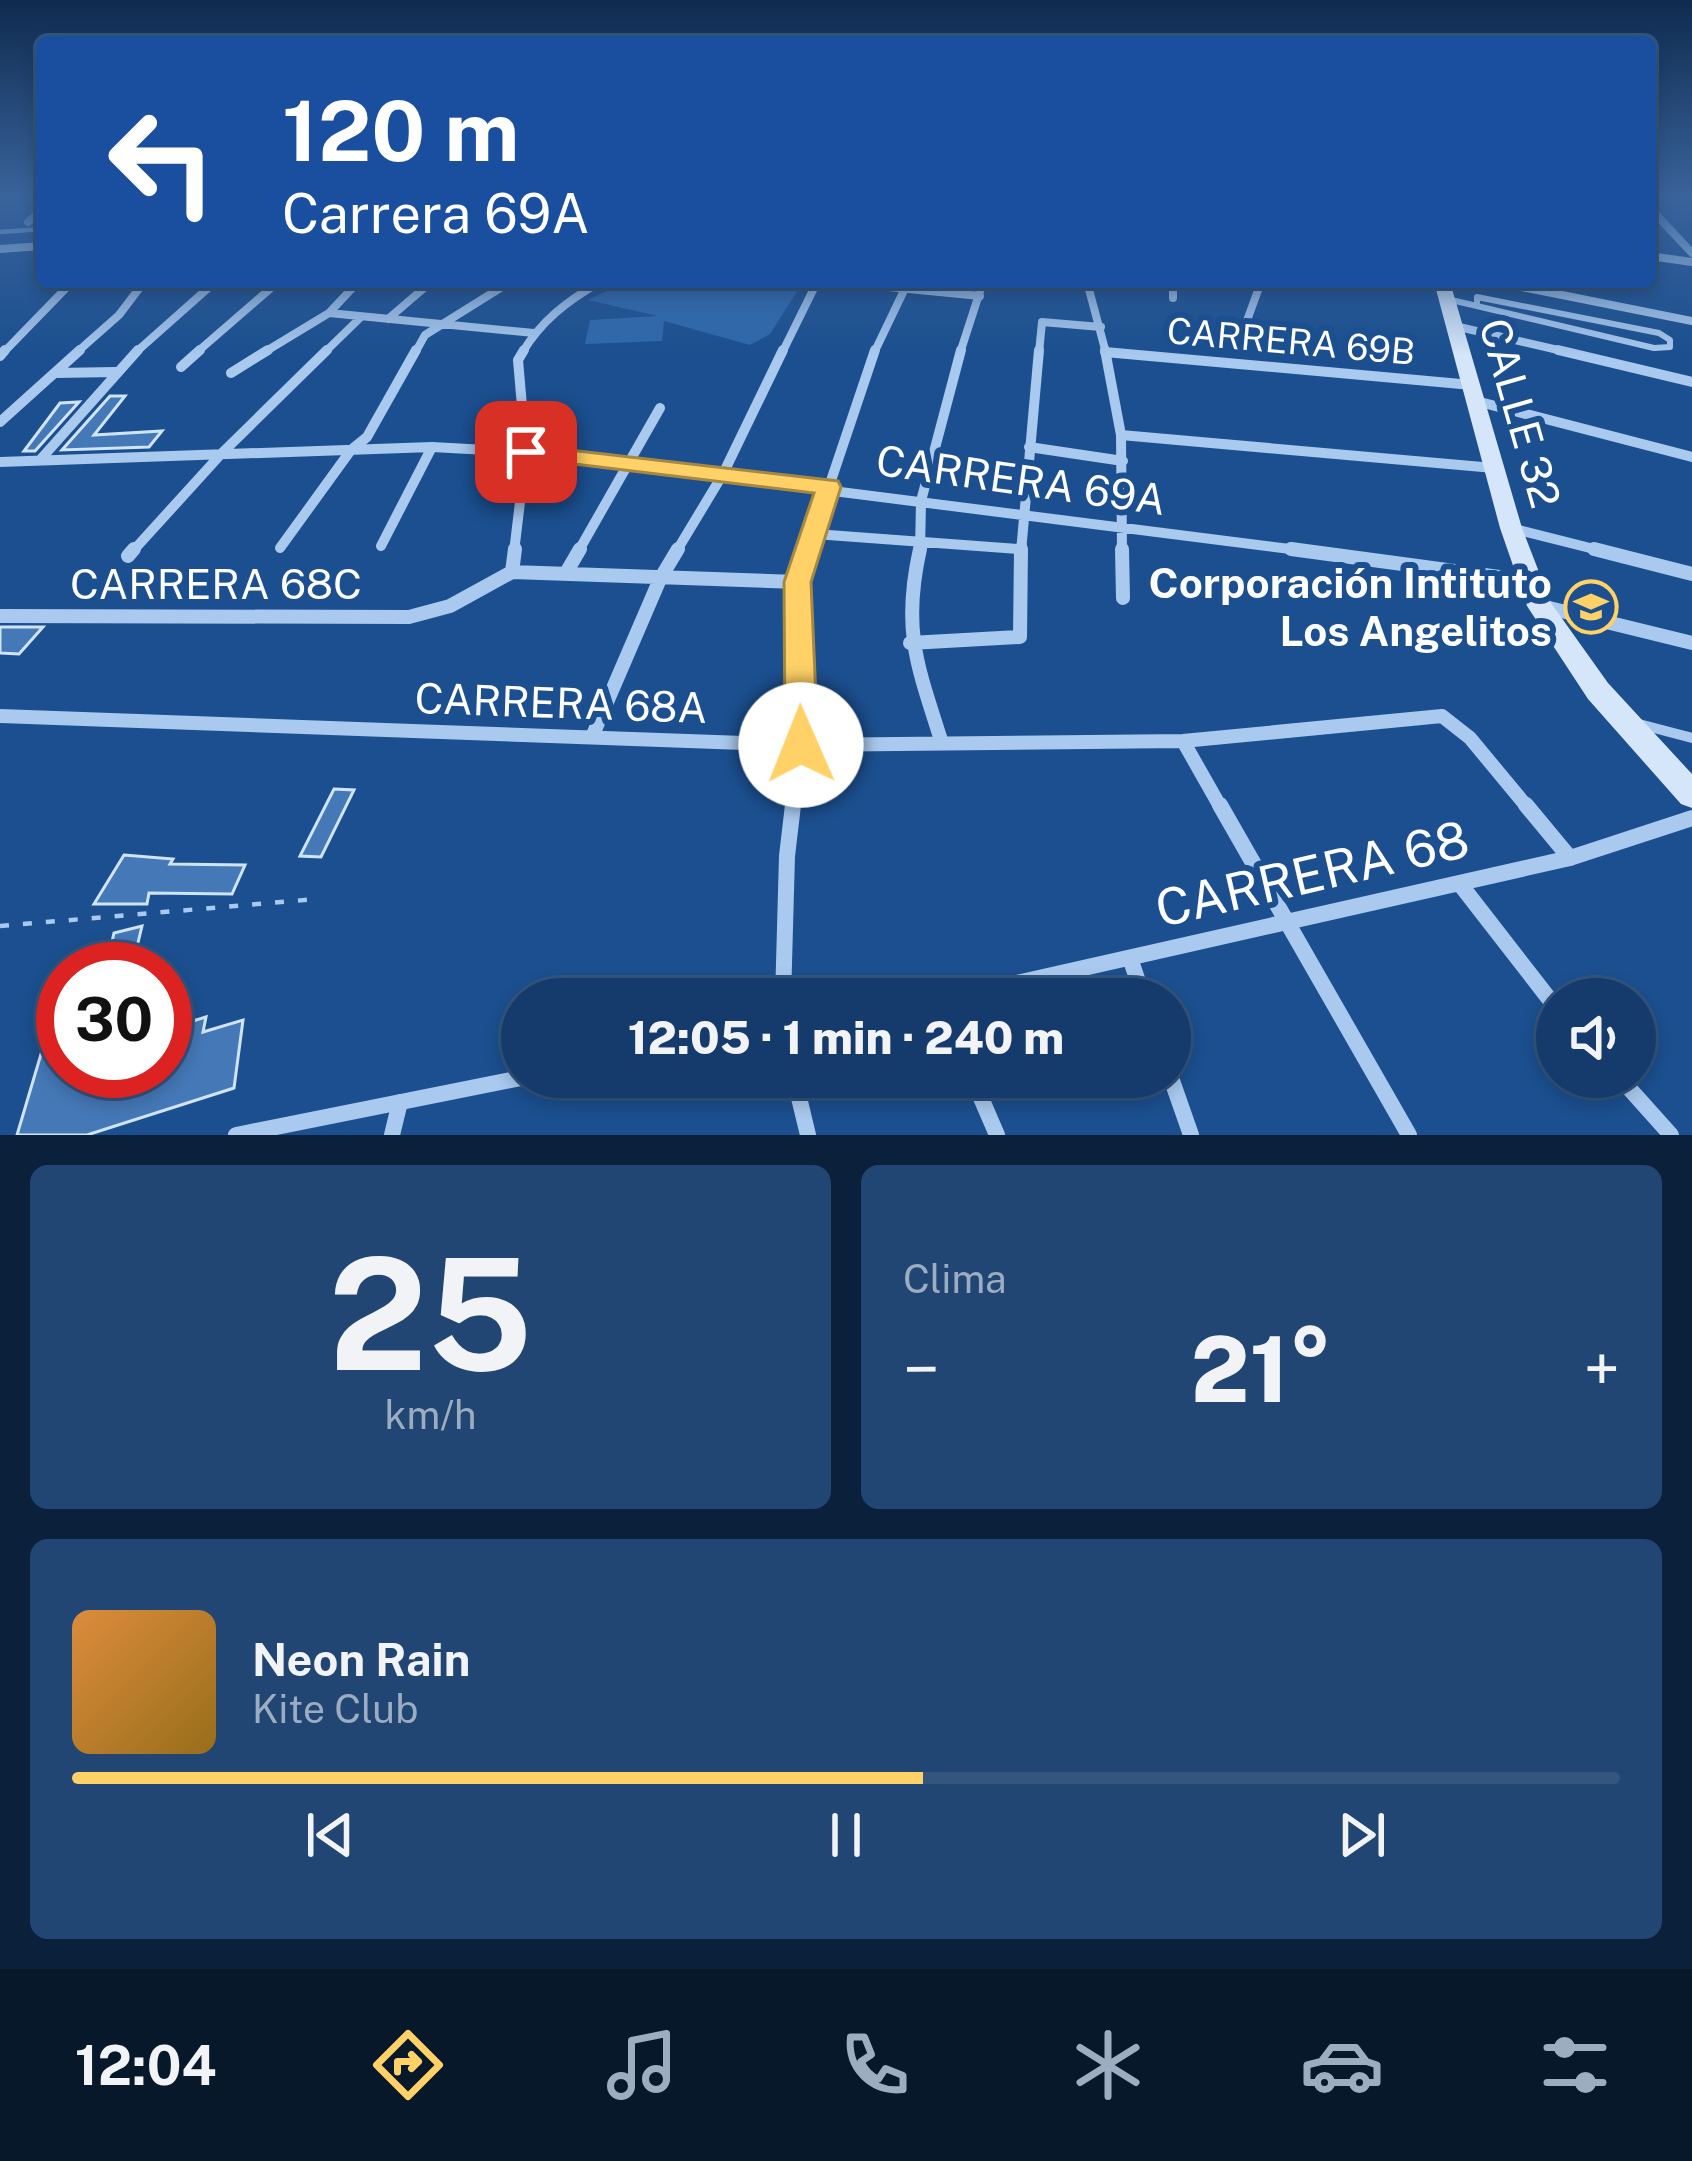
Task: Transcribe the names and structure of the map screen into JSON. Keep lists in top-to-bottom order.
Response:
{
  "streets": {
    "street": [
      "CARRERA 69B",
      "CALLE 32",
      "CARRERA 69A",
      "CARRERA 68C",
      "CARRERA 68A",
      "CARRERA 68"
    ]
  },
  "crossings": [
    ["CARRERA 69B", "CALLE 32"],
    ["CALLE 32", "CARRERA 69A"],
    ["CARRERA 68A", "CARRERA 68"]
  ],
  "places": {
    "school or university": ["Corporación Intituto Los Angelitos"]
  },
  "page": {
    "turn": ["120 m", "Carrera 69A"],
    "limit": "30",
    "trip": "12:05 · 1 min · 240 m",
    "tile": [
      ["25", "km/h"],
      "Clima"
    ],
    "heat": ["−", "21°", "+"],
    "song": ["Neon Rain", "Kite Club"],
    "tabs": "12:04"
  }
}
